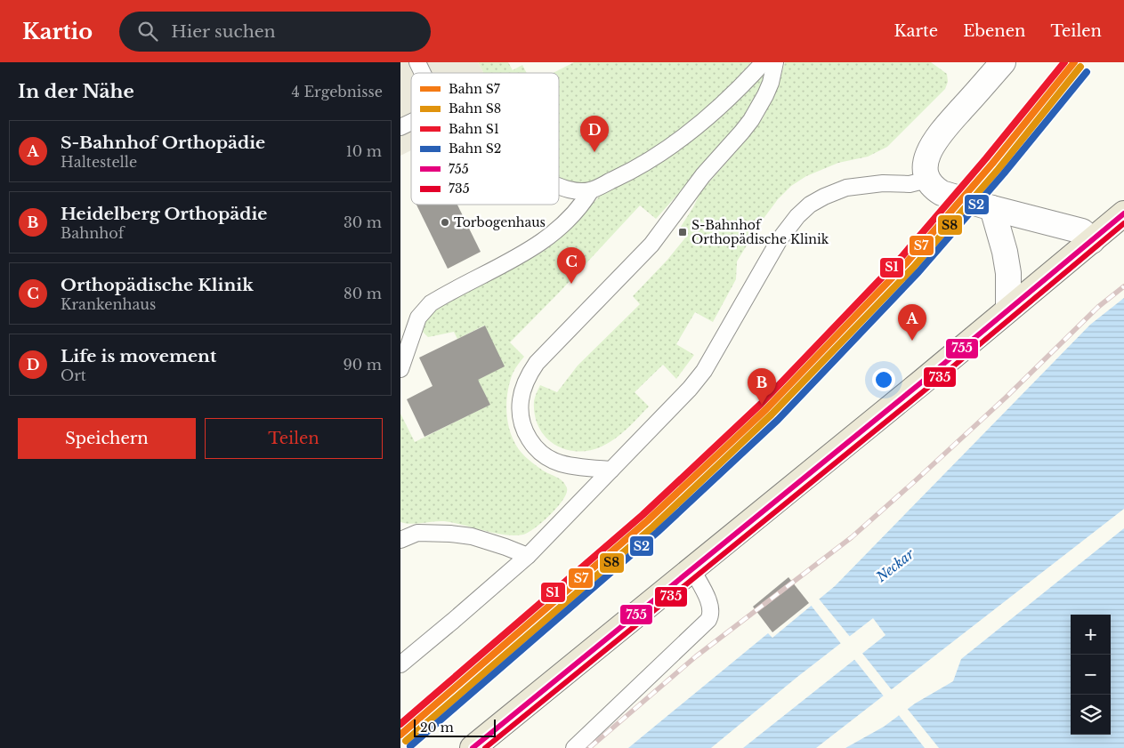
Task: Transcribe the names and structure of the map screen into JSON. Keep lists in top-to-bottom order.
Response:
{
  "water": ["Neckar"],
  "places": {
    "other": ["Torbogenhaus"],
    "transit": ["S-Bahnhof Orthopädische Klinik"]
  },
  "lines": [
    "rail line S7",
    "rail line S1",
    "rail line S8",
    "rail line S2",
    "transit line 755",
    "transit line 735"
  ],
  "legend": [
    "Bahn S7",
    "Bahn S8",
    "Bahn S1",
    "Bahn S2",
    "755",
    "735"
  ],
  "scale_bar": "20 m",
  "page": {
    "header": "Kartio",
    "search": "Hier suchen",
    "nav": ["Karte", "Ebenen", "Teilen"],
    "heading": ["In der Nähe", "4 Ergebnisse"],
    "pins": [
      "D",
      "C",
      "A",
      "B"
    ],
    "list": [
      {
        "mark": "A",
        "name": "S-Bahnhof Orthopädie",
        "note": "Haltestelle",
        "value": "10 m"
      },
      {
        "mark": "B",
        "name": "Heidelberg Orthopädie",
        "note": "Bahnhof",
        "value": "30 m"
      },
      {
        "mark": "C",
        "name": "Orthopädische Klinik",
        "note": "Krankenhaus",
        "value": "80 m"
      },
      {
        "mark": "D",
        "name": "Life is movement",
        "note": "Ort",
        "value": "90 m"
      }
    ],
    "buttons": ["Speichern", "Teilen"],
    "map_buttons": ["+", "−"],
    "scale": "20 m"
  }
}
